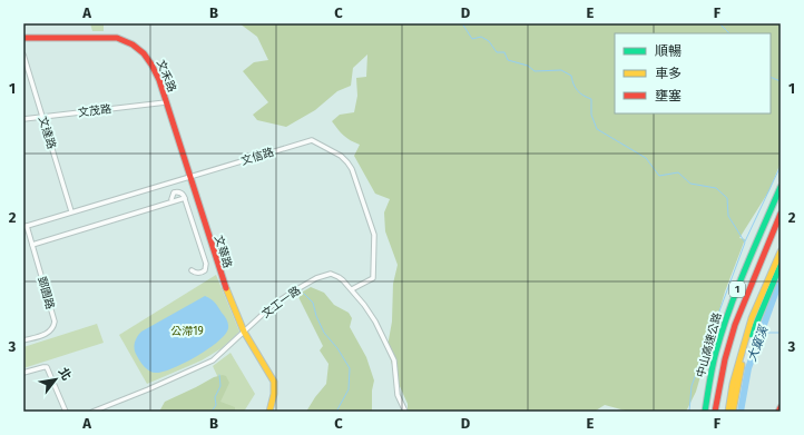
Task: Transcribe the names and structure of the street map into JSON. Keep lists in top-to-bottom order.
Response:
{
  "streets": {
    "main road": [
      "文禾路",
      "文華路",
      "1",
      "中山高速公路"
    ],
    "street": [
      "文茂路",
      "文達路",
      "文信路",
      "郵園路",
      "文工一路"
    ]
  },
  "crossings": [
    ["文禾路", "文茂路"],
    ["文禾路", "文信路"],
    ["文禾路", "文華路"],
    ["文茂路", "文達路"],
    ["文達路", "文信路"],
    ["文信路", "文華路"],
    ["文信路", "郵園路"],
    ["文信路", "文工一路"],
    ["文華路", "文工一路"]
  ],
  "water": ["大窠溪"],
  "parks": ["公滯19"],
  "legend": ["順暢", "車多", "壅塞"],
  "north": "top right",
  "grid": {
    "columns": [
      "A",
      "B",
      "C",
      "D",
      "E",
      "F"
    ],
    "rows": ["1", "2", "3"]
  }
}
